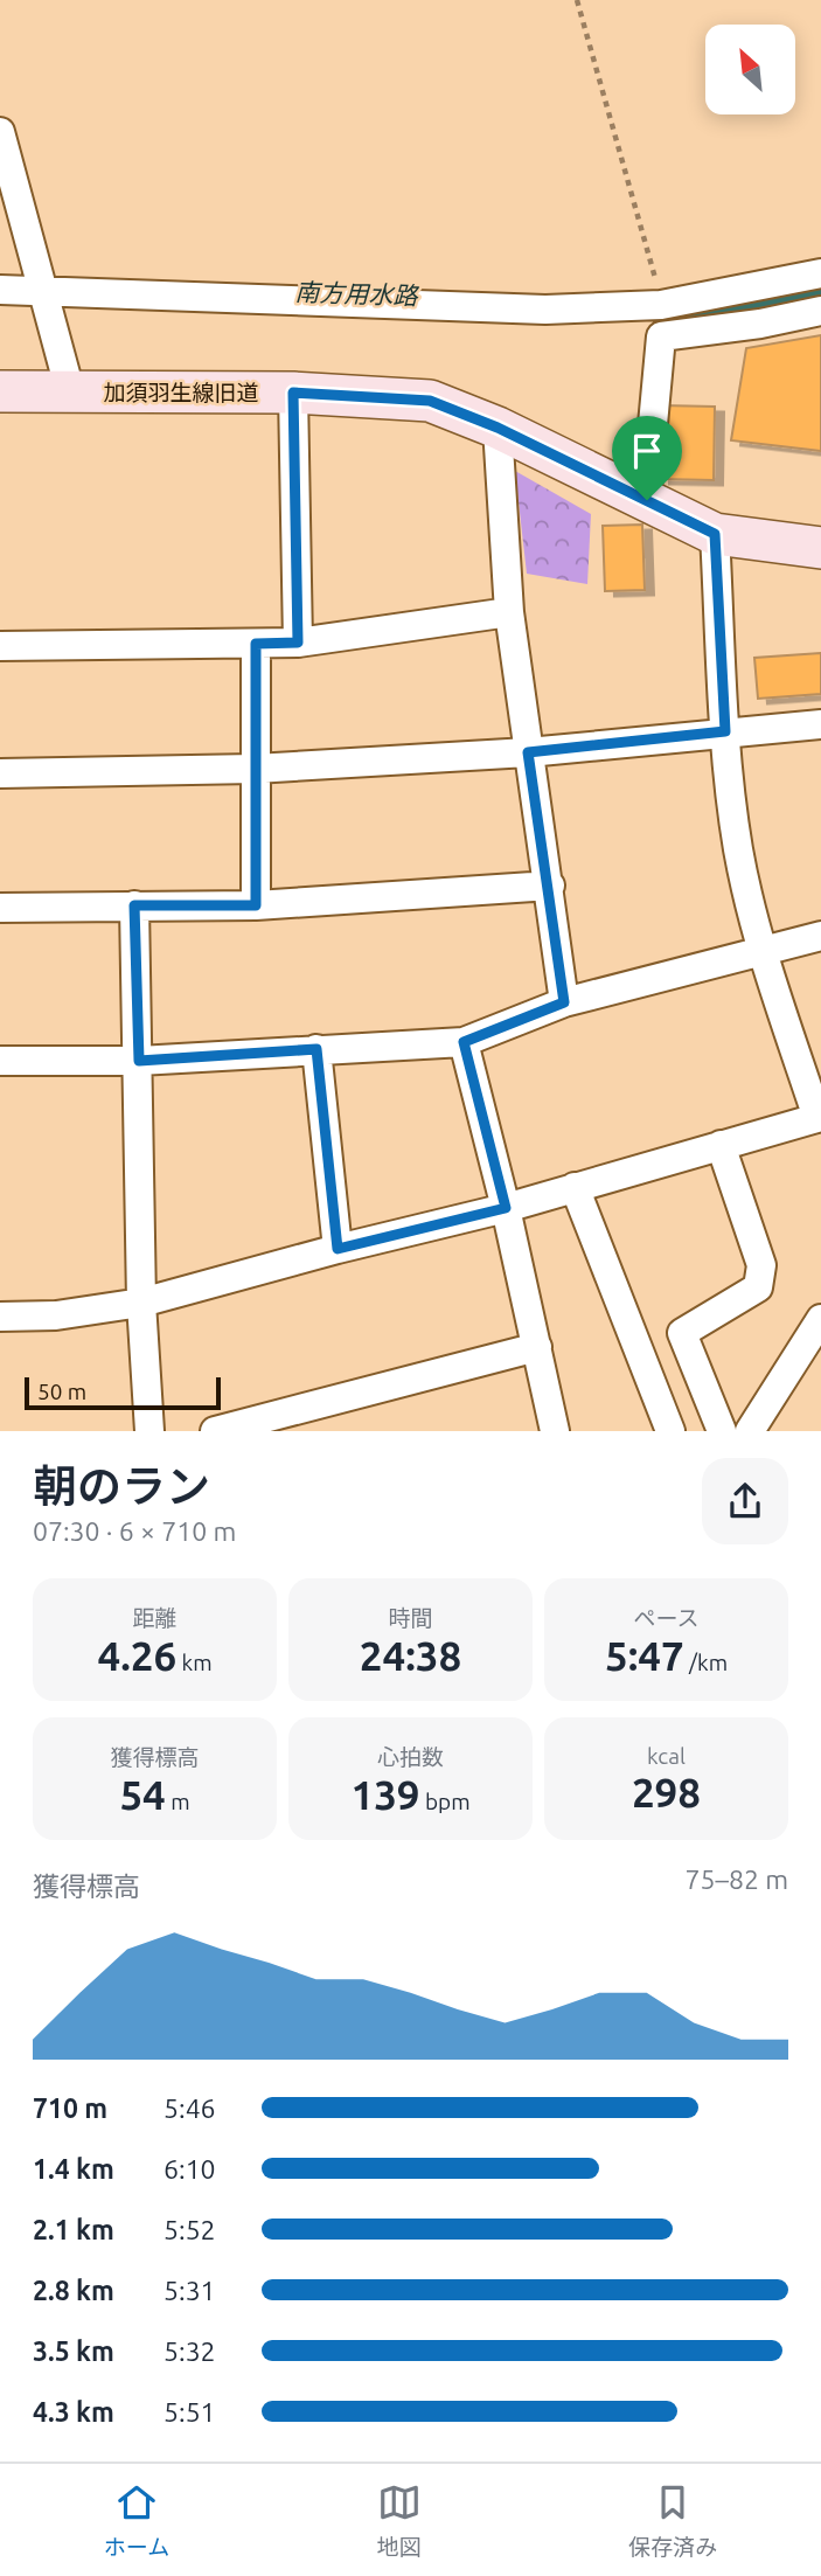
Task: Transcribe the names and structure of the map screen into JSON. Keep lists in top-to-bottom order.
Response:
{
  "streets": {
    "street": ["加須羽生線旧道"]
  },
  "water": ["南方用水路"],
  "scale_bar": "50 m",
  "north": "top left",
  "page": {
    "scale": "50 m",
    "heading": ["朝のラン", "07:30 · 6 × 710 m"],
    "stats": [
      ["距離", "4.26 km"],
      ["時間", "24:38"],
      ["ペース", "5:47 /km"],
      ["獲得標高", "54 m"],
      ["心拍数", "139 bpm"],
      ["kcal", "298"]
    ],
    "chart": ["獲得標高", "75–82 m"],
    "list": [
      {
        "name": "710 m",
        "note": "5:46"
      },
      {
        "name": "1.4 km",
        "note": "6:10"
      },
      {
        "name": "2.1 km",
        "note": "5:52"
      },
      {
        "name": "2.8 km",
        "note": "5:31"
      },
      {
        "name": "3.5 km",
        "note": "5:32"
      },
      {
        "name": "4.3 km",
        "note": "5:51"
      }
    ],
    "tabs": ["ホーム", "地図", "保存済み"]
  }
}
